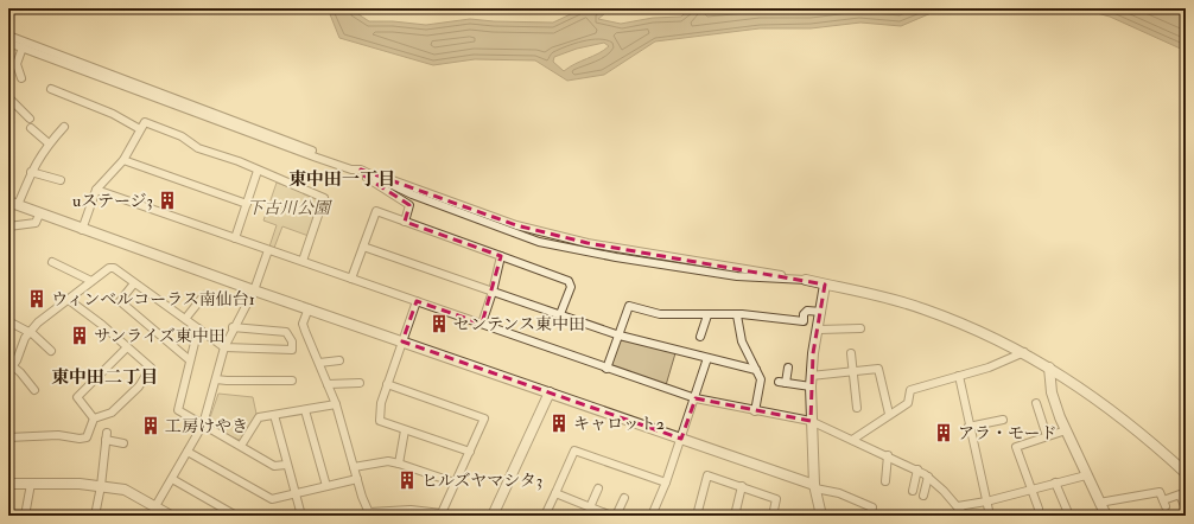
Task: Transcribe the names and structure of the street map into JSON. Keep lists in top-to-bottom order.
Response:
{
  "districts": ["東中田一丁目", "東中田二丁目"],
  "parks": ["下古川公園"],
  "places": {
    "building": [
      "uステージ3",
      "ウィンベルコーラス南仙台1",
      "センテンス東中田",
      "サンライズ東中田",
      "キャロット2",
      "工房けやき",
      "アラ・モード",
      "ヒルズヤマシタ3"
    ]
  }
}
